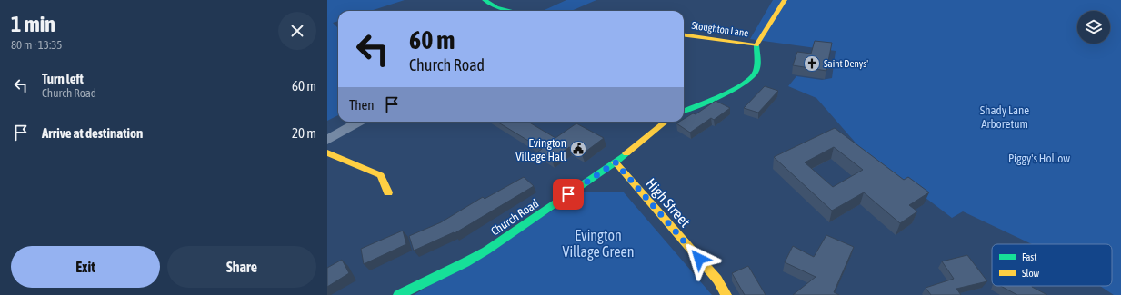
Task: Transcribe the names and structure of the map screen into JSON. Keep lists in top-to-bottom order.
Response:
{
  "streets": {
    "street": ["Stoughton Lane", "High Street", "Church Road"]
  },
  "crossings": [
    ["High Street", "Church Road"]
  ],
  "parks": ["Shady Lane Arboretum", "Piggy's Hollow", "Evington Village Green"],
  "places": {
    "church": ["Saint Denys'"],
    "public building": ["Evington Village Hall"]
  },
  "legend": ["Fast", "Slow"],
  "page": {
    "heading": ["1 min", "80 m · 13:35"],
    "turn": ["60 m", "Church Road"],
    "list": [
      {
        "name": "Turn left",
        "note": "Church Road",
        "value": "60 m"
      },
      {
        "name": "Arrive at destination",
        "value": "20 m"
      }
    ],
    "then": "Then",
    "buttons": ["Exit", "Share"]
  }
}
